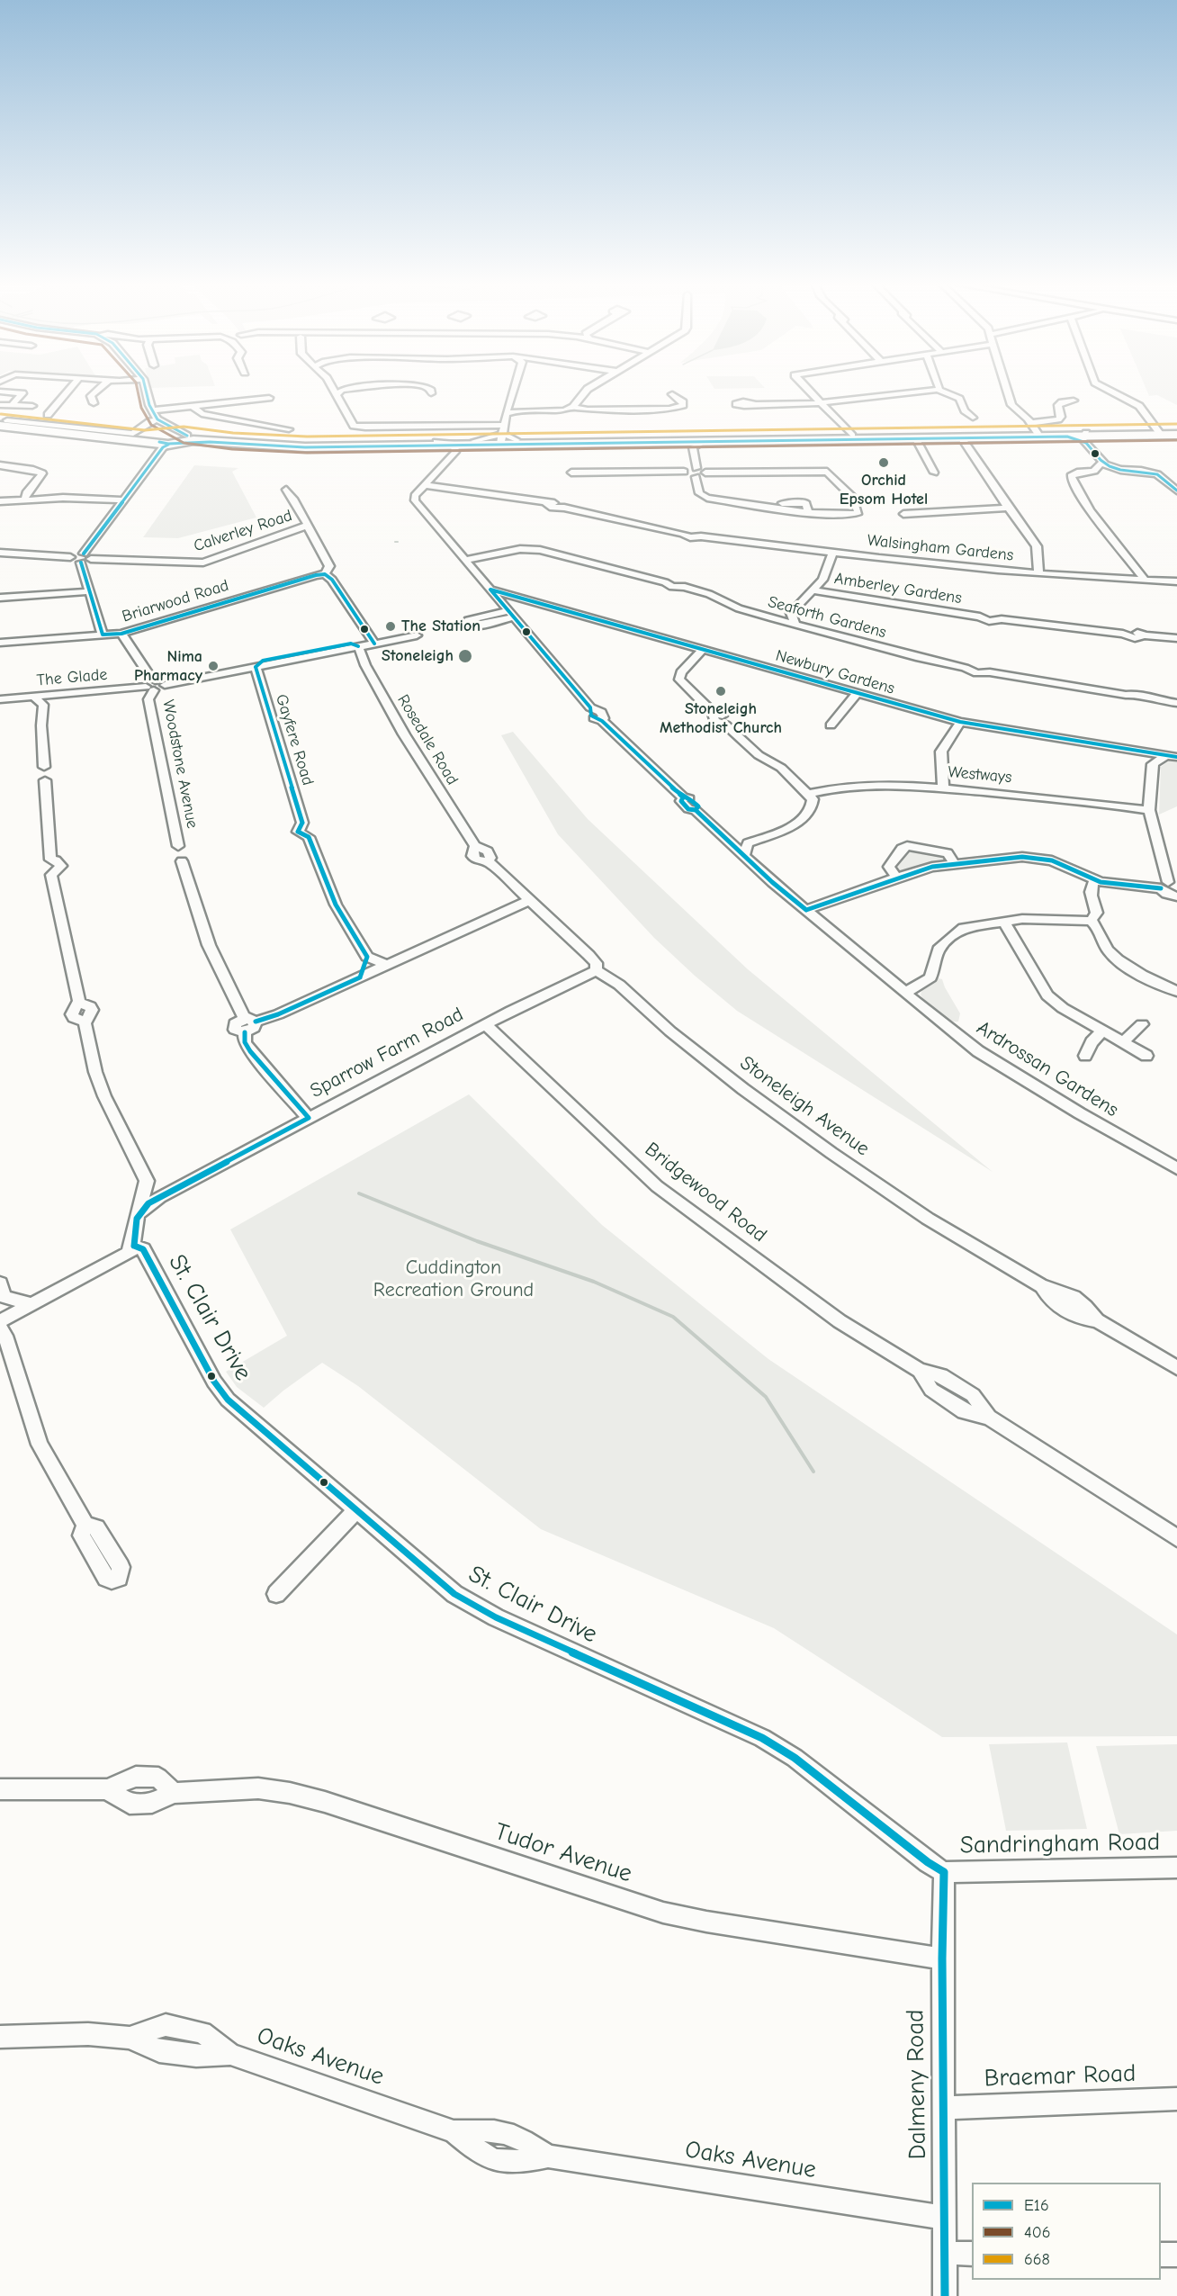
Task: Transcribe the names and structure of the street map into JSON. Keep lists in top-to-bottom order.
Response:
{
  "streets": {
    "street": [
      "Calverley Road",
      "Walsingham Gardens",
      "Amberley Gardens",
      "Briarwood Road",
      "Seaforth Gardens",
      "Newbury Gardens",
      "The Glade",
      "Gayfere Road",
      "Rosedale Road",
      "Woodstone Avenue",
      "Westways",
      "Sparrow Farm Road",
      "Ardrossan Gardens",
      "Stoneleigh Avenue",
      "Bridgewood Road",
      "St. Clair Drive",
      "Sandringham Road",
      "Tudor Avenue",
      "Oaks Avenue",
      "Braemar Road",
      "Dalmeny Road"
    ]
  },
  "crossings": [
    ["Newbury Gardens", "Ardrossan Gardens"],
    ["The Glade", "Gayfere Road"],
    ["The Glade", "Rosedale Road"],
    ["The Glade", "Woodstone Avenue"],
    ["Rosedale Road", "Stoneleigh Avenue"],
    ["Sparrow Farm Road", "Stoneleigh Avenue"],
    ["Sparrow Farm Road", "Bridgewood Road"],
    ["St. Clair Drive", "Sandringham Road"],
    ["St. Clair Drive", "Dalmeny Road"],
    ["Sandringham Road", "Dalmeny Road"],
    ["Tudor Avenue", "Dalmeny Road"],
    ["Oaks Avenue", "Dalmeny Road"],
    ["Braemar Road", "Dalmeny Road"]
  ],
  "parks": ["Cuddington Recreation Ground"],
  "places": [
    "Orchid Epsom Hotel",
    "The Station",
    "Stoneleigh",
    "Nima Pharmacy",
    "Stoneleigh Methodist Church"
  ],
  "lines": ["transit line E16", "transit line 406", "transit line 668"],
  "legend": ["E16", "406", "668"]
}
